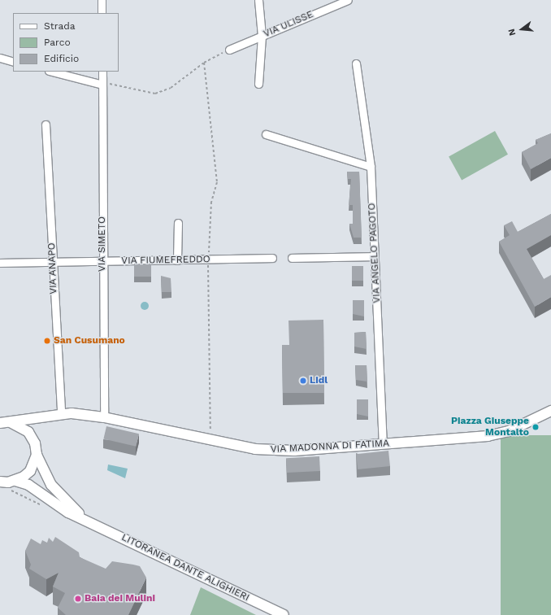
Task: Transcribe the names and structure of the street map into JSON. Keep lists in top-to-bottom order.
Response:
{
  "streets": {
    "street": [
      "VIA ULISSE",
      "VIA SIMETO",
      "VIA ANGELO PAGOTO",
      "VIA FIUMEFREDDO",
      "VIA ANAPO",
      "VIA MADONNA DI FATIMA",
      "LITORANEA DANTE ALIGHIERI"
    ]
  },
  "crossings": [
    ["VIA SIMETO", "VIA FIUMEFREDDO"],
    ["VIA SIMETO", "VIA MADONNA DI FATIMA"],
    ["VIA ANGELO PAGOTO", "VIA MADONNA DI FATIMA"],
    ["VIA FIUMEFREDDO", "VIA ANAPO"],
    ["VIA ANAPO", "VIA MADONNA DI FATIMA"]
  ],
  "places": [
    "San Cusumano",
    "Lidl",
    "Piazza Giuseppe Montalto",
    "Baia dei Mulini"
  ],
  "legend": ["Strada", "Parco", "Edificio"],
  "north": "left"
}
